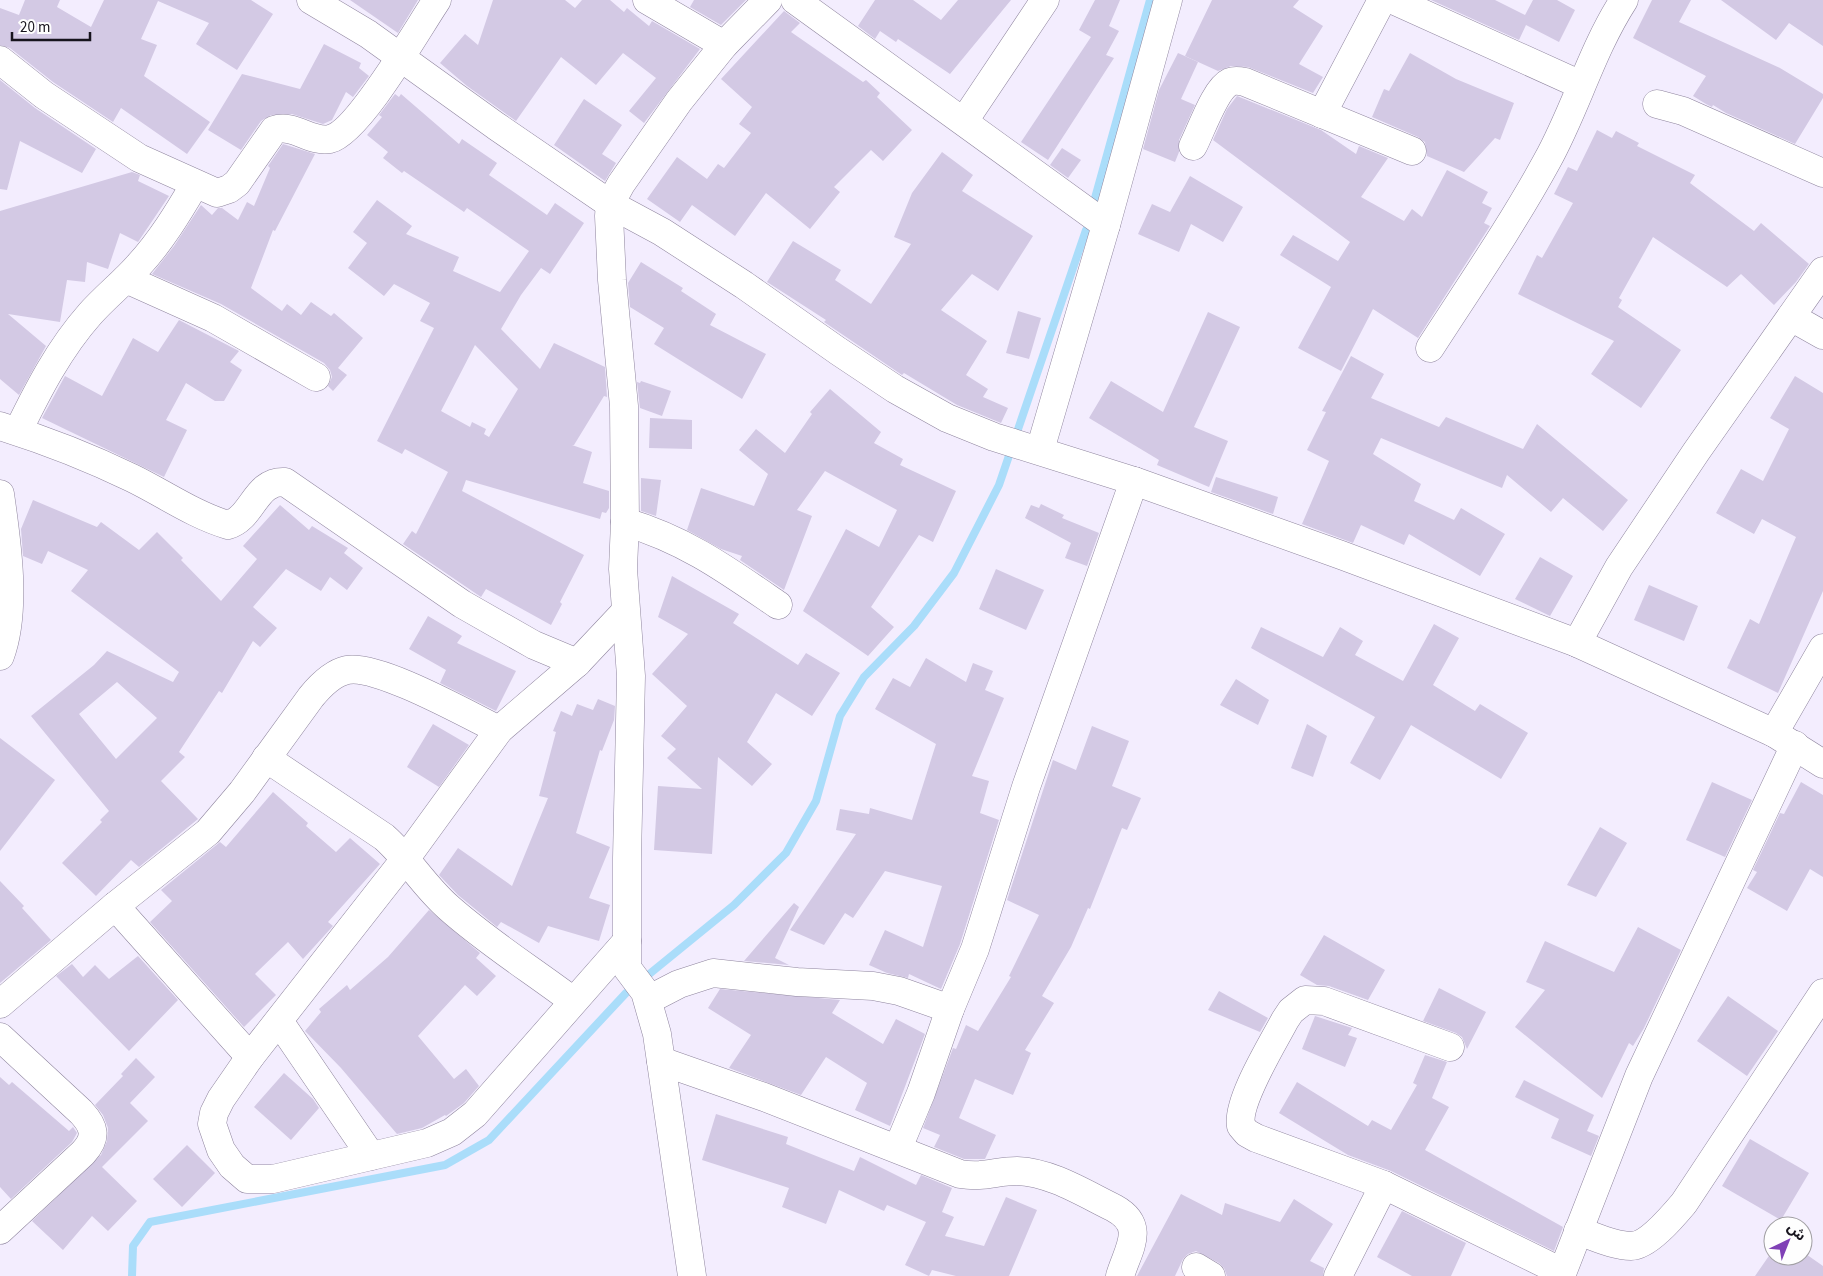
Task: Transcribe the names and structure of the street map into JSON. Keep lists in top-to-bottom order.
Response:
{
  "scale_bar": "20 m",
  "north": "top right"
}
